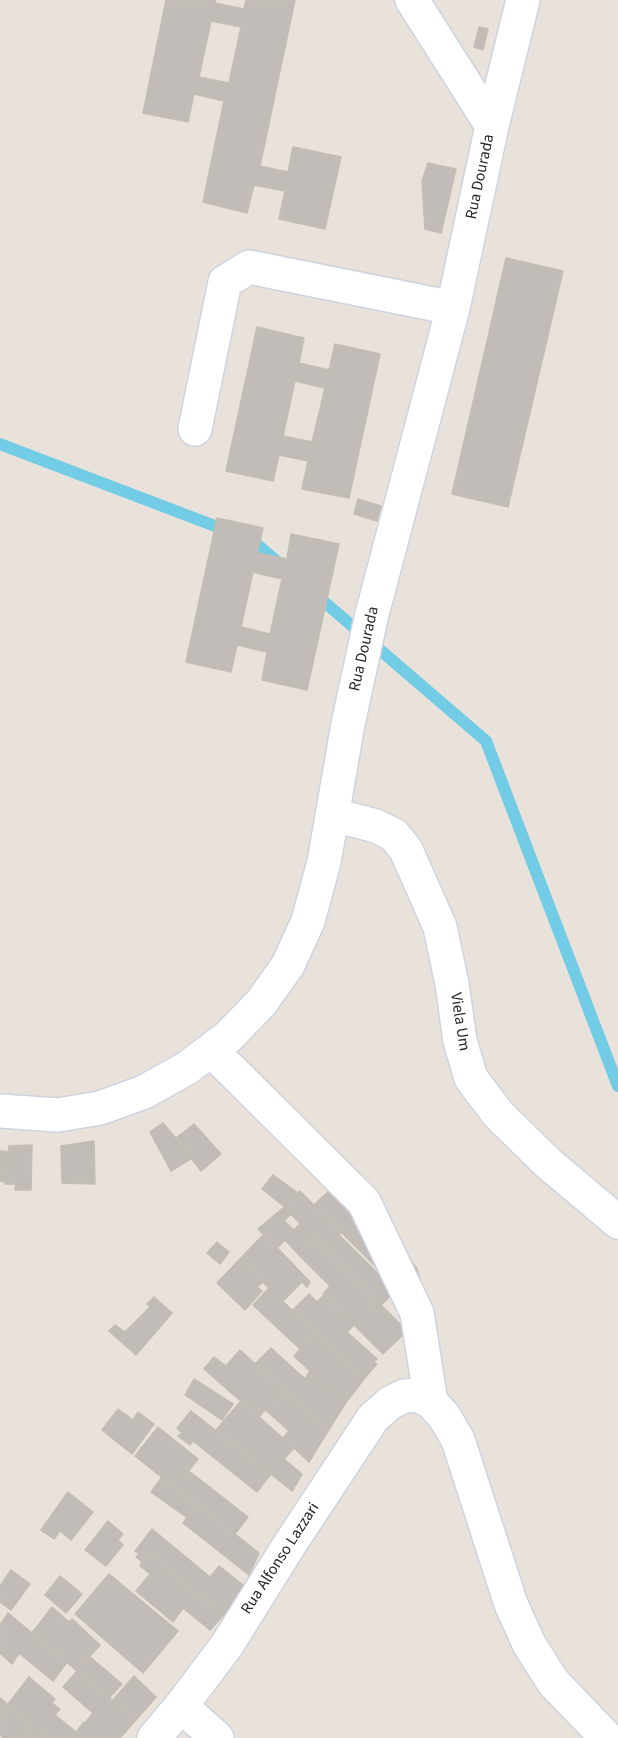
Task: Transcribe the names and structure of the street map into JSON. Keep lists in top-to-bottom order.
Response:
{
  "streets": {
    "street": ["Rua Dourada", "Viela Um", "Rua Alfonso Lazzari"]
  },
  "crossings": [
    ["Rua Dourada", "Viela Um"]
  ]
}
